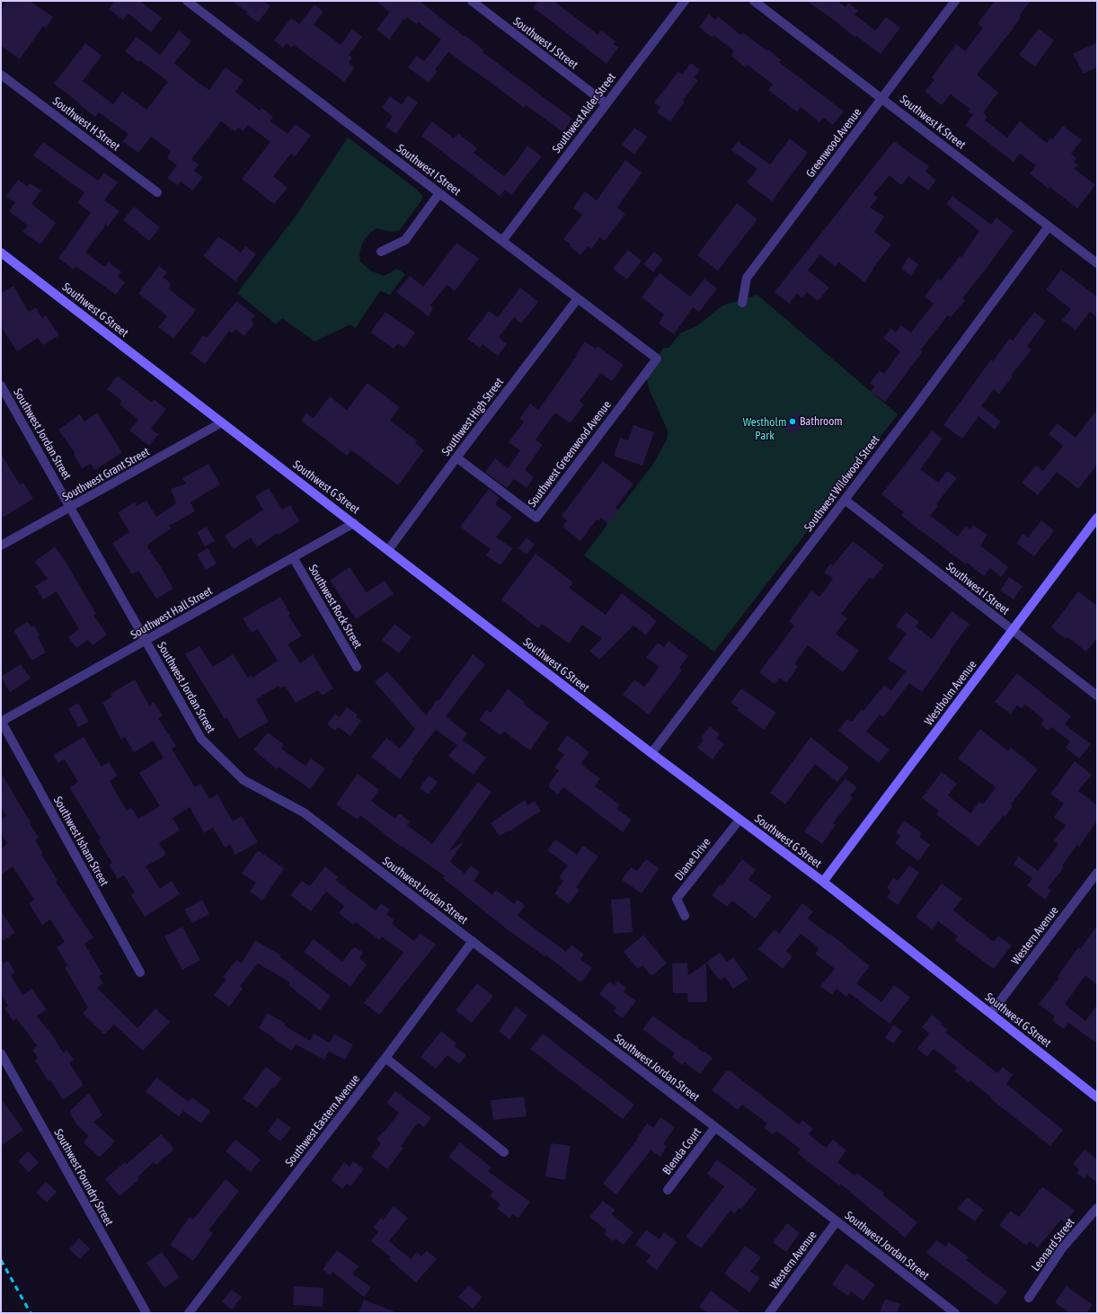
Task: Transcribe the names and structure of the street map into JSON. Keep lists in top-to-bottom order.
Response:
{
  "streets": {
    "main road": ["Southwest G Street", "Westholm Avenue"],
    "street": [
      "Southwest J Street",
      "Southwest Alder Street",
      "Southwest K Street",
      "Southwest H Street",
      "Greenwood Avenue",
      "Southwest I Street",
      "Southwest High Street",
      "Southwest Jordan Street",
      "Southwest Greenwood Avenue",
      "Southwest Grant Street",
      "Southwest Wildwood Street",
      "Southwest Rock Street",
      "Southwest Hall Street",
      "Southwest Isham Street",
      "Diane Drive",
      "Western Avenue",
      "Southwest Eastern Avenue",
      "Blenda Court",
      "Southwest Foundry Street",
      "Leonard Street"
    ]
  },
  "crossings": [
    ["Southwest J Street", "Southwest Alder Street"],
    ["Southwest Alder Street", "Southwest I Street"],
    ["Southwest K Street", "Greenwood Avenue"],
    ["Southwest K Street", "Southwest Wildwood Street"],
    ["Southwest I Street", "Southwest High Street"],
    ["Southwest I Street", "Southwest Greenwood Avenue"],
    ["Southwest I Street", "Southwest Wildwood Street"],
    ["Southwest I Street", "Westholm Avenue"],
    ["Southwest G Street", "Southwest High Street"],
    ["Southwest G Street", "Southwest Grant Street"],
    ["Southwest G Street", "Southwest Wildwood Street"],
    ["Southwest G Street", "Southwest Hall Street"],
    ["Southwest G Street", "Westholm Avenue"],
    ["Southwest G Street", "Diane Drive"],
    ["Southwest G Street", "Western Avenue"],
    ["Southwest High Street", "Southwest Greenwood Avenue"],
    ["Southwest Jordan Street", "Southwest Grant Street"],
    ["Southwest Jordan Street", "Southwest Hall Street"],
    ["Southwest Jordan Street", "Western Avenue"],
    ["Southwest Jordan Street", "Southwest Eastern Avenue"],
    ["Southwest Jordan Street", "Blenda Court"],
    ["Southwest Rock Street", "Southwest Hall Street"],
    ["Southwest Hall Street", "Southwest Isham Street"]
  ],
  "parks": ["Westholm Park"],
  "places": ["Bathroom"]
}
